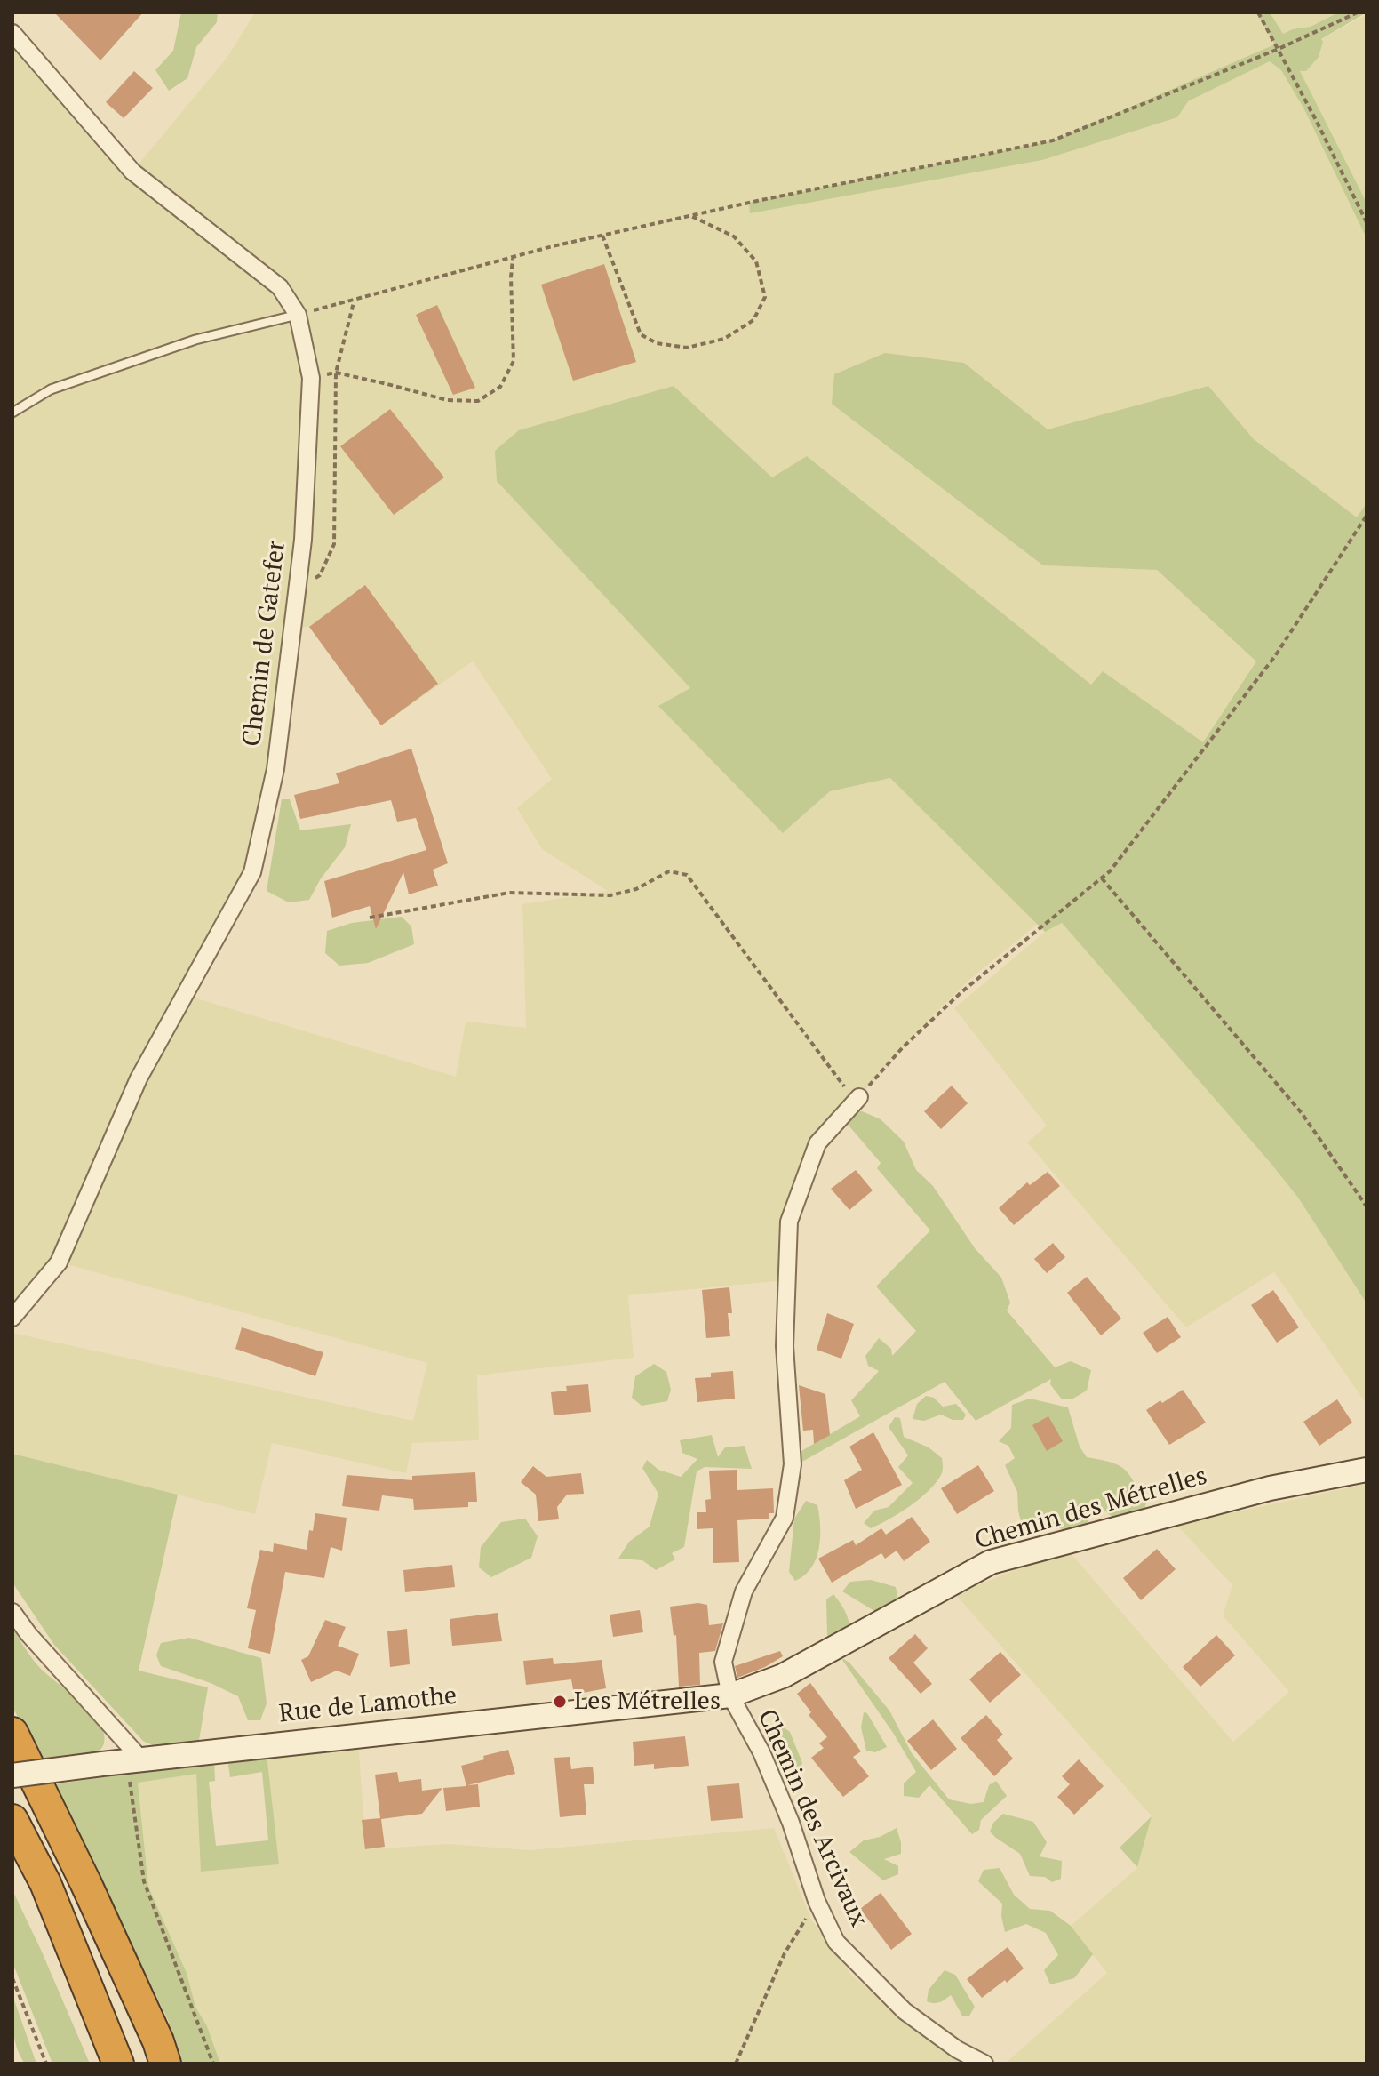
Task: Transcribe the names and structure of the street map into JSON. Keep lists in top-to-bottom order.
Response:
{
  "streets": {
    "street": [
      "Chemin de Gatefer",
      "Chemin des Métrelles",
      "Rue de Lamothe",
      "Chemin des Arcivaux"
    ]
  },
  "crossings": [
    ["Chemin des Métrelles", "Rue de Lamothe"],
    ["Chemin des Métrelles", "Chemin des Arcivaux"],
    ["Rue de Lamothe", "Chemin des Arcivaux"]
  ],
  "places": ["Les Métrelles"]
}
